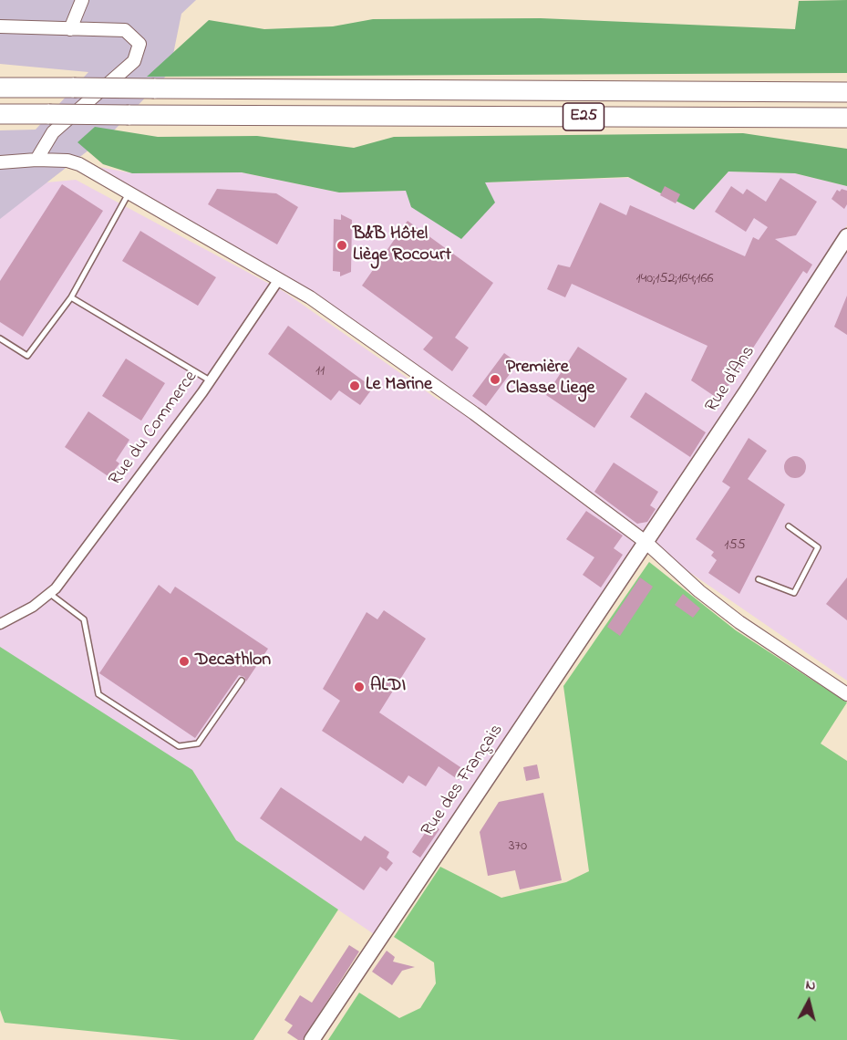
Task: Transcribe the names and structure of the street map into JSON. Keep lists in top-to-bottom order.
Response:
{
  "streets": {
    "highway": ["E25"],
    "main road": ["Rue d'Ans", "Rue des Français"],
    "street": ["Rue du Commerce"]
  },
  "crossings": [
    ["Rue d'Ans", "Rue des Français"]
  ],
  "places": [
    "B&B Hôtel Liège Rocourt",
    "Première Classe Liege",
    "Le Marine",
    "Decathlon",
    "ALDI"
  ],
  "house_numbers": [
    "140;152;164;166",
    "11",
    "155",
    "370"
  ],
  "north": "top"
}
